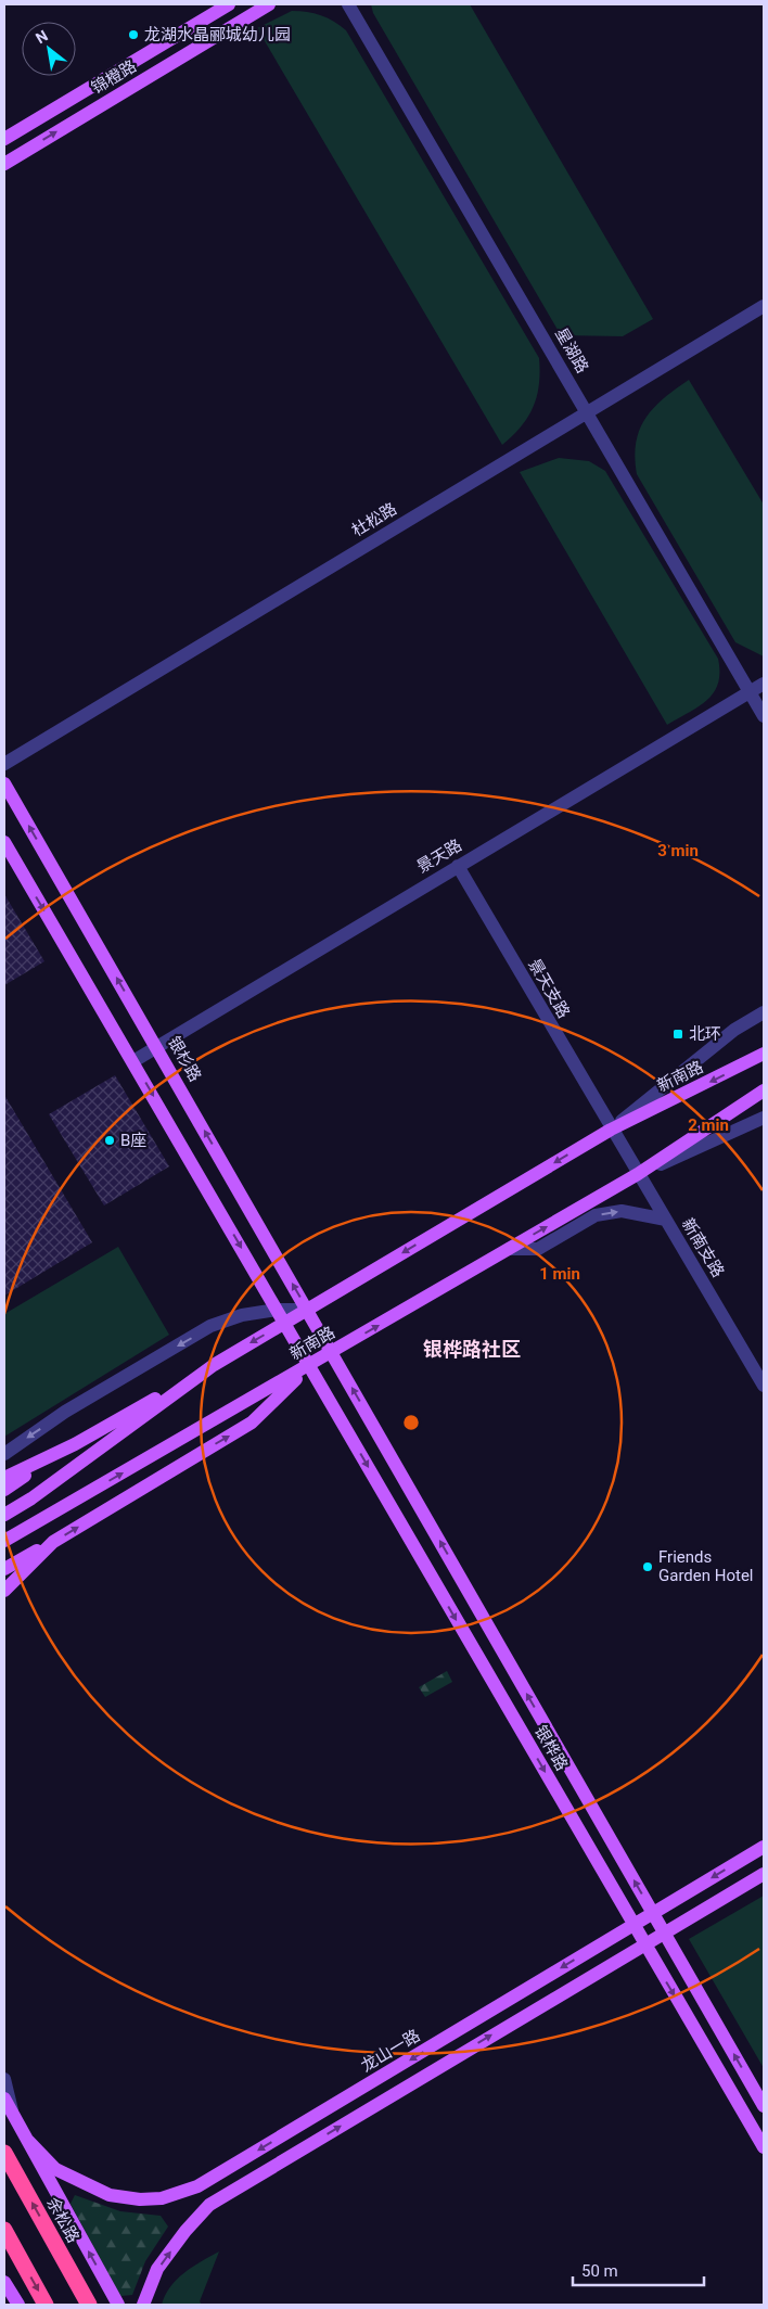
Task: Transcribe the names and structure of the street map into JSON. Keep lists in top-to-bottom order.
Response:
{
  "streets": {
    "highway": ["余松路"],
    "main road": [
      "锦橙路",
      "银杉路",
      "新南路",
      "银桦路",
      "龙山一路"
    ],
    "street": [
      "星湖路",
      "杜松路",
      "景天路",
      "景天支路",
      "新南支路"
    ]
  },
  "crossings": [
    ["星湖路", "杜松路"],
    ["星湖路", "景天路"],
    ["景天路", "景天支路"],
    ["景天路", "银杉路"],
    ["景天支路", "新南路"],
    ["景天支路", "新南支路"],
    ["银杉路", "新南路"],
    ["银杉路", "银桦路"],
    ["新南路", "新南支路"],
    ["新南路", "银桦路"],
    ["银桦路", "龙山一路"]
  ],
  "districts": ["银桦路社区"],
  "places": {
    "other": ["龙湖水晶郦城幼儿园", "B座", "Friends Garden Hotel"],
    "transit": ["北环"]
  },
  "scale_bar": "50 m",
  "north": "top left",
  "rings": ["3 min", "2 min", "1 min"]
}
